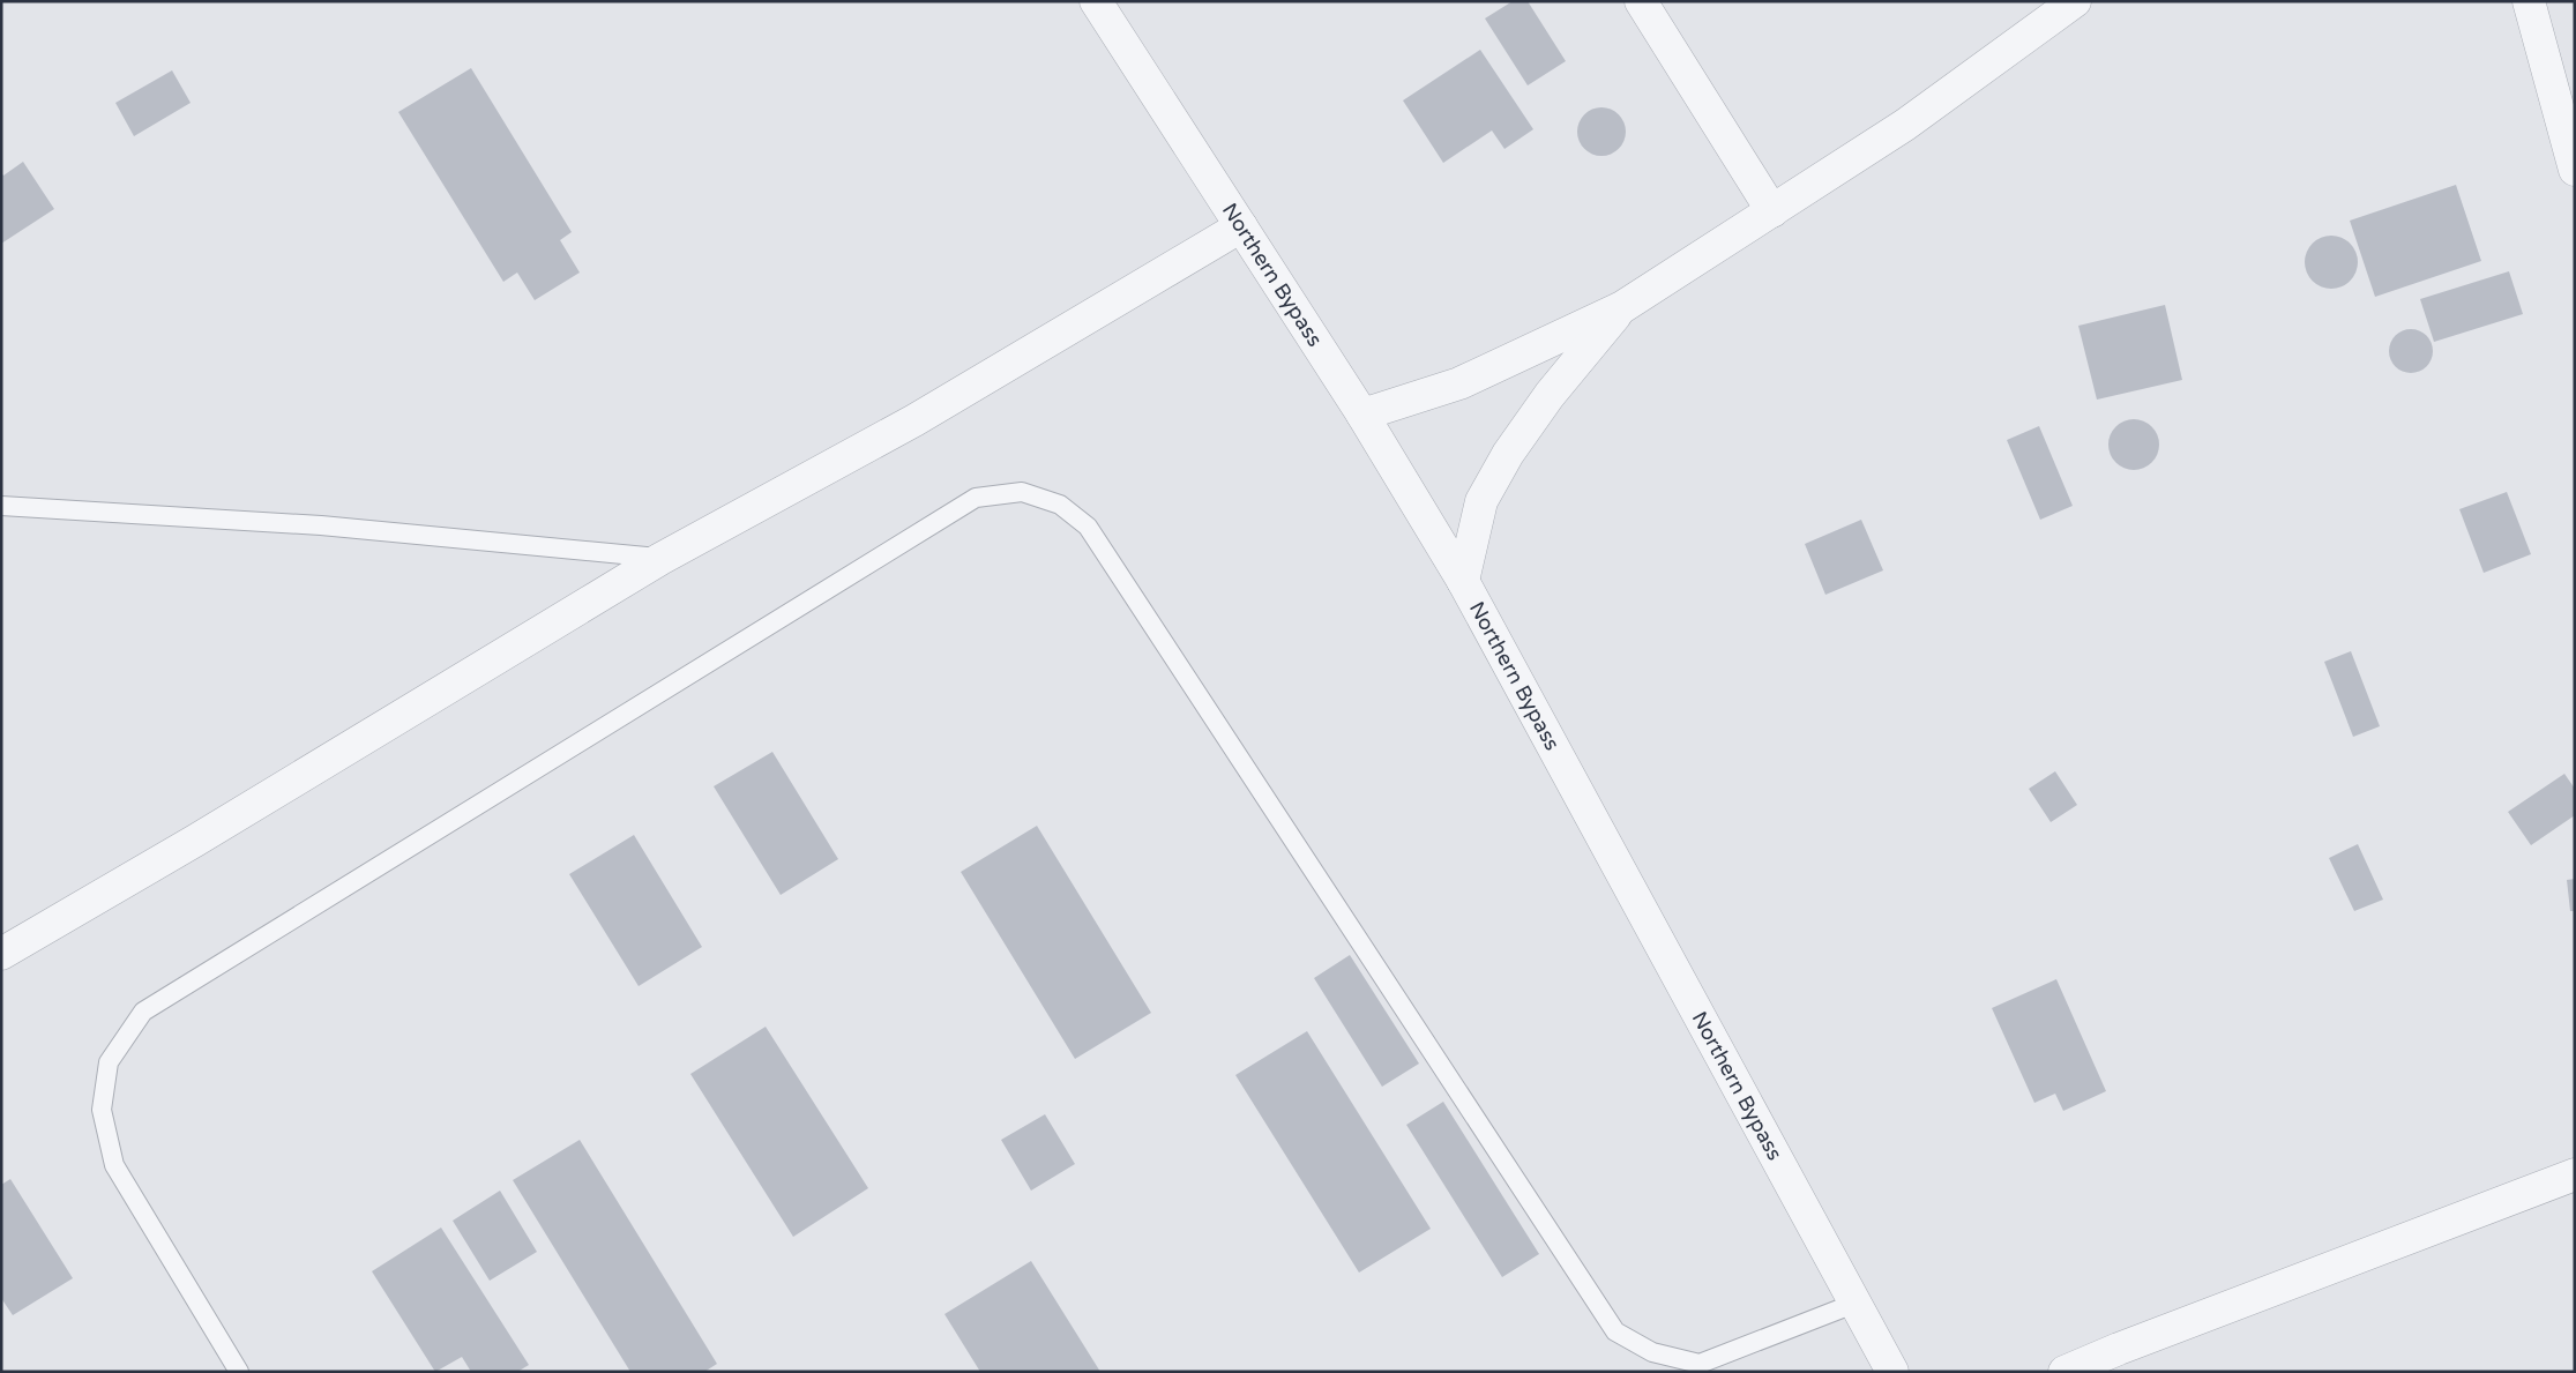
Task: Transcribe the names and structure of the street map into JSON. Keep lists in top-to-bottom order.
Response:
{
  "streets": {
    "street": ["Northern Bypass"]
  }
}
